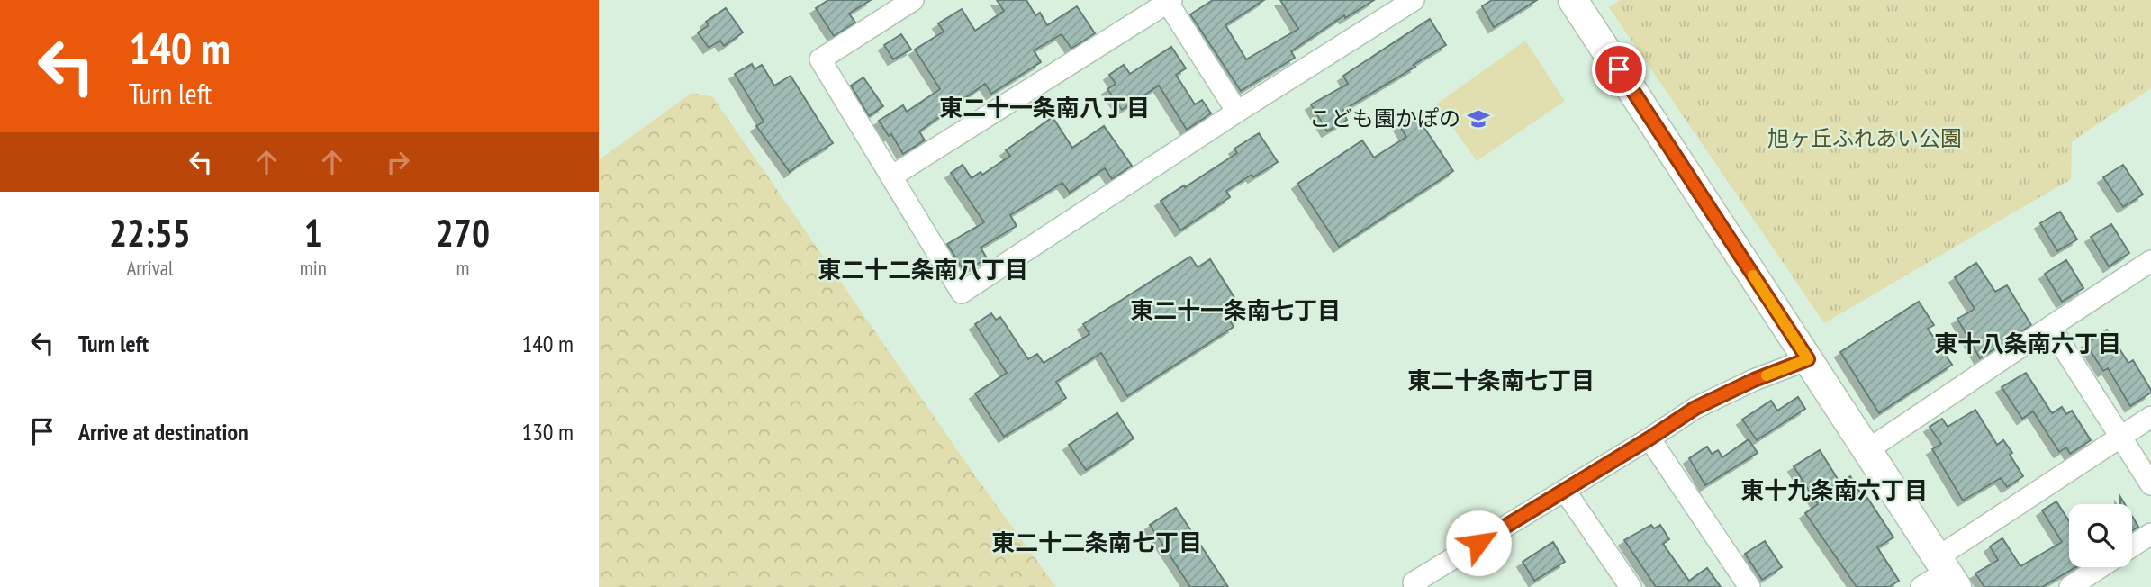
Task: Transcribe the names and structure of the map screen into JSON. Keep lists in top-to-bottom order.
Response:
{
  "districts": [
    "東二十一条南八丁目",
    "東二十二条南八丁目",
    "東二十一条南七丁目",
    "東十八条南六丁目",
    "東二十条南七丁目",
    "東十九条南六丁目",
    "東二十二条南七丁目"
  ],
  "parks": ["旭ヶ丘ふれあい公園"],
  "places": {
    "school or university": ["こども園かぽの"]
  },
  "page": {
    "turn": ["140 m", "Turn left"],
    "eta": [
      "22:55",
      "Arrival",
      "1",
      "min",
      "270",
      "m"
    ],
    "list": [
      {
        "name": "Turn left",
        "value": "140 m"
      },
      {
        "name": "Arrive at destination",
        "value": "130 m"
      }
    ]
  }
}
